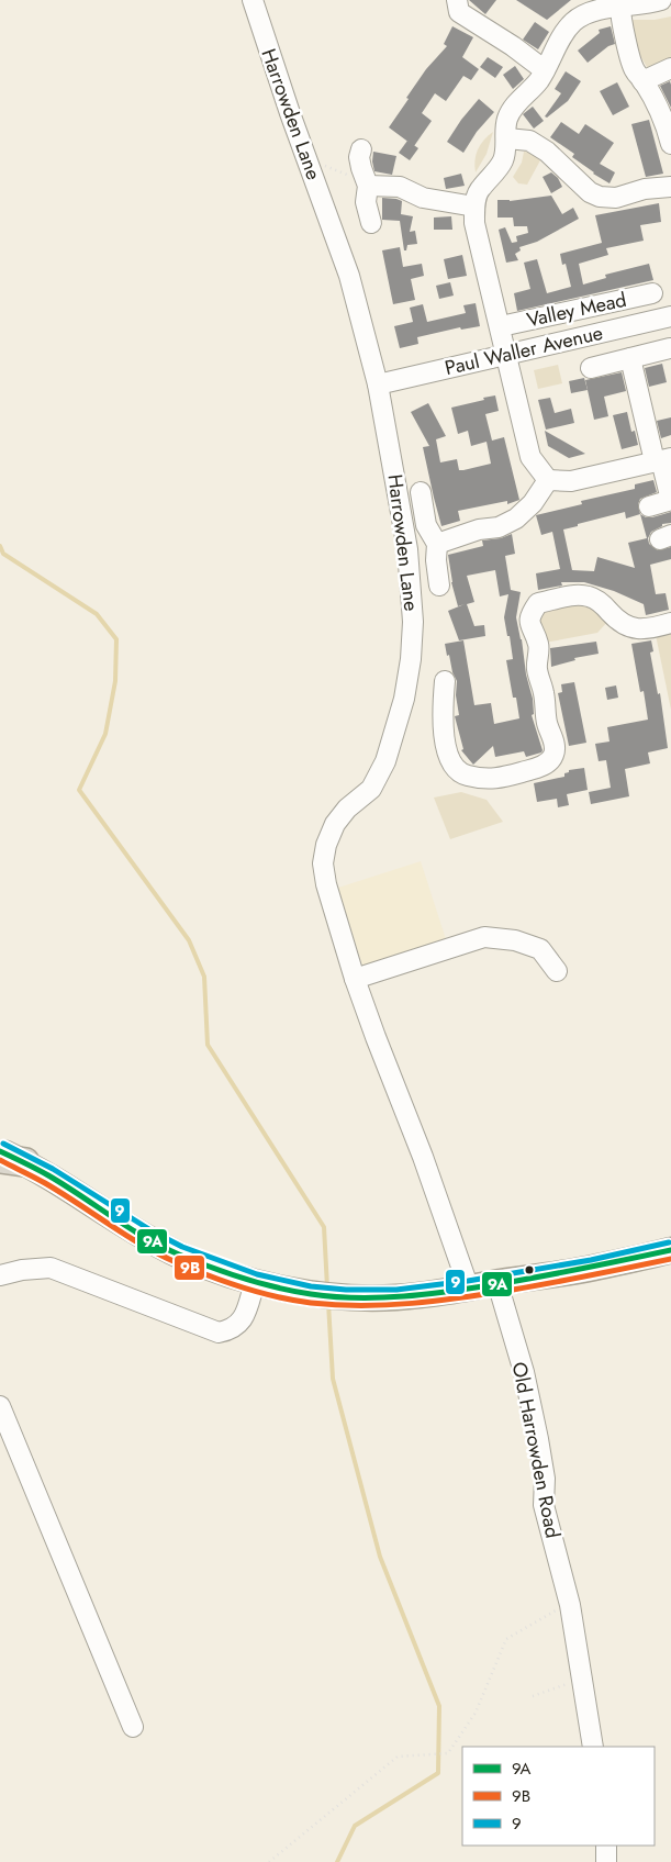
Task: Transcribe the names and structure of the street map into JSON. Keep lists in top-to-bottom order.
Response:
{
  "streets": {
    "street": [
      "Harrowden Lane",
      "Valley Mead",
      "Paul Waller Avenue",
      "Old Harrowden Road"
    ]
  },
  "crossings": [
    ["Harrowden Lane", "Paul Waller Avenue"]
  ],
  "lines": ["transit line 9", "transit line 9A", "transit line 9B"],
  "legend": ["9A", "9B", "9"]
}
